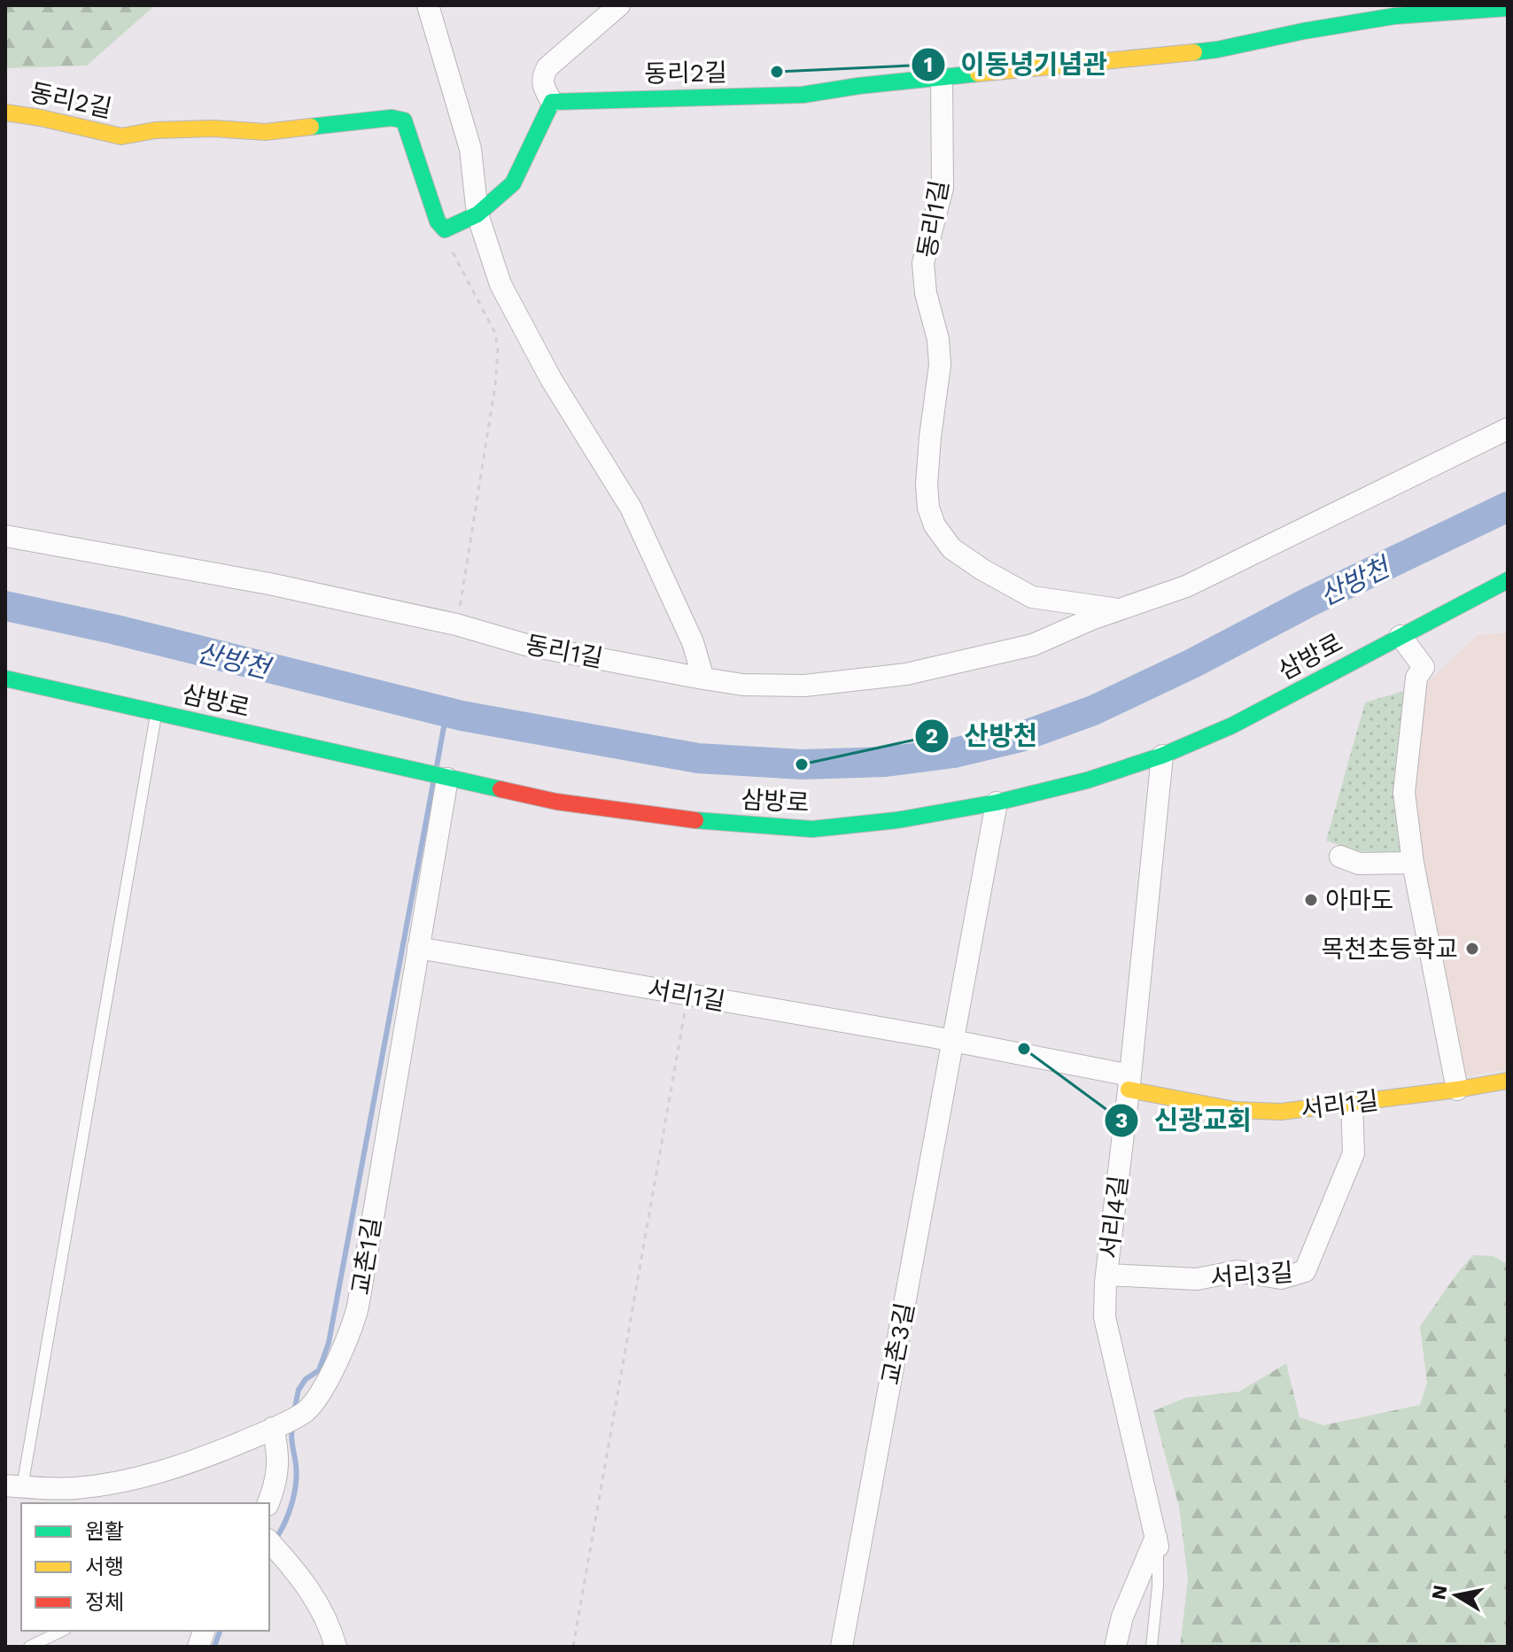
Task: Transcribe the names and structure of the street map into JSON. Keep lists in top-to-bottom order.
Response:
{
  "streets": {
    "street": [
      "동리2길",
      "동리1길",
      "삼방로",
      "서리1길",
      "서리4길",
      "교촌1길",
      "서리3길",
      "교촌3길"
    ]
  },
  "crossings": [
    ["동리2길", "동리1길"],
    ["삼방로", "서리4길"],
    ["삼방로", "교촌1길"],
    ["서리1길", "서리4길"],
    ["서리1길", "교촌1길"],
    ["서리1길", "서리3길"],
    ["서리1길", "교촌3길"],
    ["서리4길", "서리3길"]
  ],
  "water": ["산방천"],
  "places": [
    "이동녕기념관",
    "산방천",
    "아마도",
    "목천초등학교",
    "신광교회"
  ],
  "legend": ["원활", "서행", "정체"],
  "north": "left"
}
